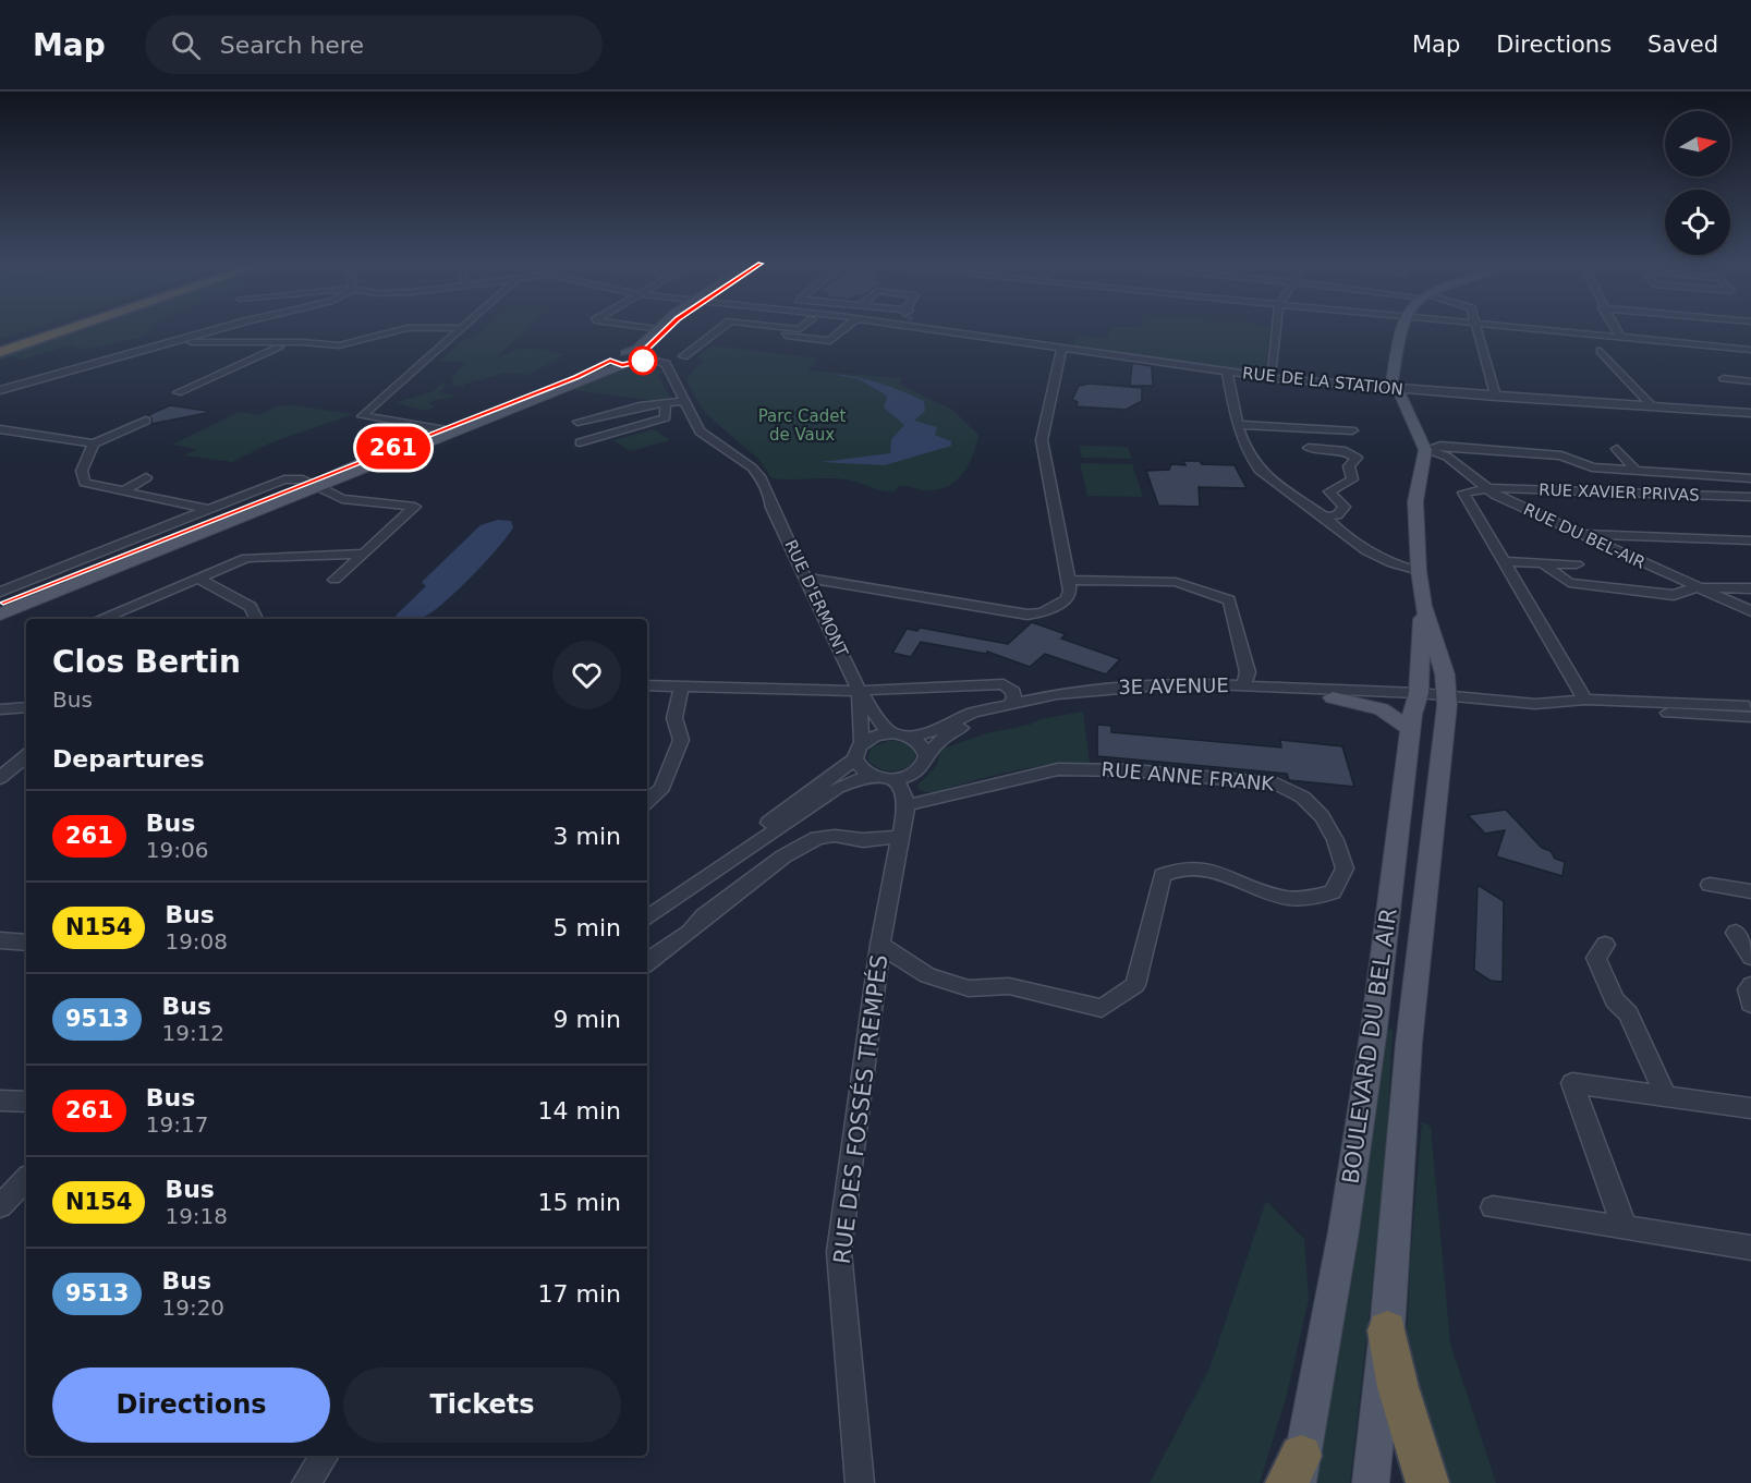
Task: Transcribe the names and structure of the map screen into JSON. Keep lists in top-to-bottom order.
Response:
{
  "streets": {
    "main road": ["BOULEVARD DU BEL AIR"],
    "street": [
      "RUE DE LA STATION",
      "RUE XAVIER PRIVAS",
      "RUE DU BEL-AIR",
      "RUE D'ERMONT",
      "3E AVENUE",
      "RUE ANNE FRANK",
      "RUE DES FOSSÉS TREMPÉS"
    ]
  },
  "crossings": [
    ["RUE XAVIER PRIVAS", "RUE DU BEL-AIR"],
    ["RUE DU BEL-AIR", "BOULEVARD DU BEL AIR"],
    ["RUE D'ERMONT", "3E AVENUE"],
    ["3E AVENUE", "BOULEVARD DU BEL AIR"],
    ["RUE ANNE FRANK", "RUE DES FOSSÉS TREMPÉS"]
  ],
  "parks": ["Parc Cadet de Vaux"],
  "lines": ["bus line 261"],
  "north": "right",
  "page": {
    "header": "Map",
    "search": "Search here",
    "nav": ["Map", "Directions", "Saved"],
    "on_map": "261",
    "heading": [
      ["Clos Bertin", "Bus"],
      "Departures"
    ],
    "list": [
      {
        "mark": "261",
        "name": "Bus",
        "note": "19:06",
        "value": "3 min"
      },
      {
        "mark": "N154",
        "name": "Bus",
        "note": "19:08",
        "value": "5 min"
      },
      {
        "mark": "9513",
        "name": "Bus",
        "note": "19:12",
        "value": "9 min"
      },
      {
        "mark": "261",
        "name": "Bus",
        "note": "19:17",
        "value": "14 min"
      },
      {
        "mark": "N154",
        "name": "Bus",
        "note": "19:18",
        "value": "15 min"
      },
      {
        "mark": "9513",
        "name": "Bus",
        "note": "19:20",
        "value": "17 min"
      }
    ],
    "buttons": ["Directions", "Tickets"]
  }
}
